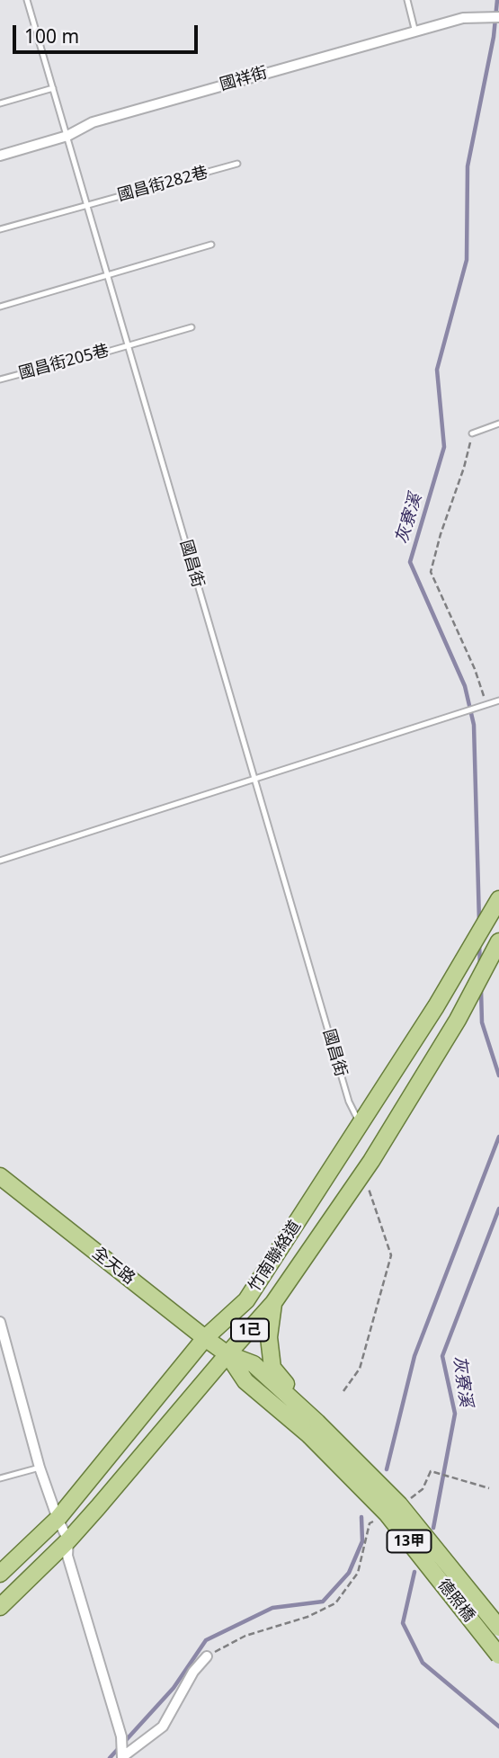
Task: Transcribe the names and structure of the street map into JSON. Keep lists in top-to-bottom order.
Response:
{
  "streets": {
    "main road": [
      "竹南聯絡道",
      "全天路",
      "1己",
      "13甲",
      "德照橋"
    ],
    "street": ["國祥街"],
    "lane": ["國昌街282巷", "國昌街205巷", "國昌街"]
  },
  "crossings": [
    ["國祥街", "國昌街"],
    ["國昌街282巷", "國昌街"],
    ["國昌街205巷", "國昌街"],
    ["國昌街", "竹南聯絡道"],
    ["竹南聯絡道", "全天路"],
    ["竹南聯絡道", "13甲"],
    ["全天路", "13甲"],
    ["13甲", "德照橋"]
  ],
  "water": ["灰寮溪"],
  "scale_bar": "100 m"
}
